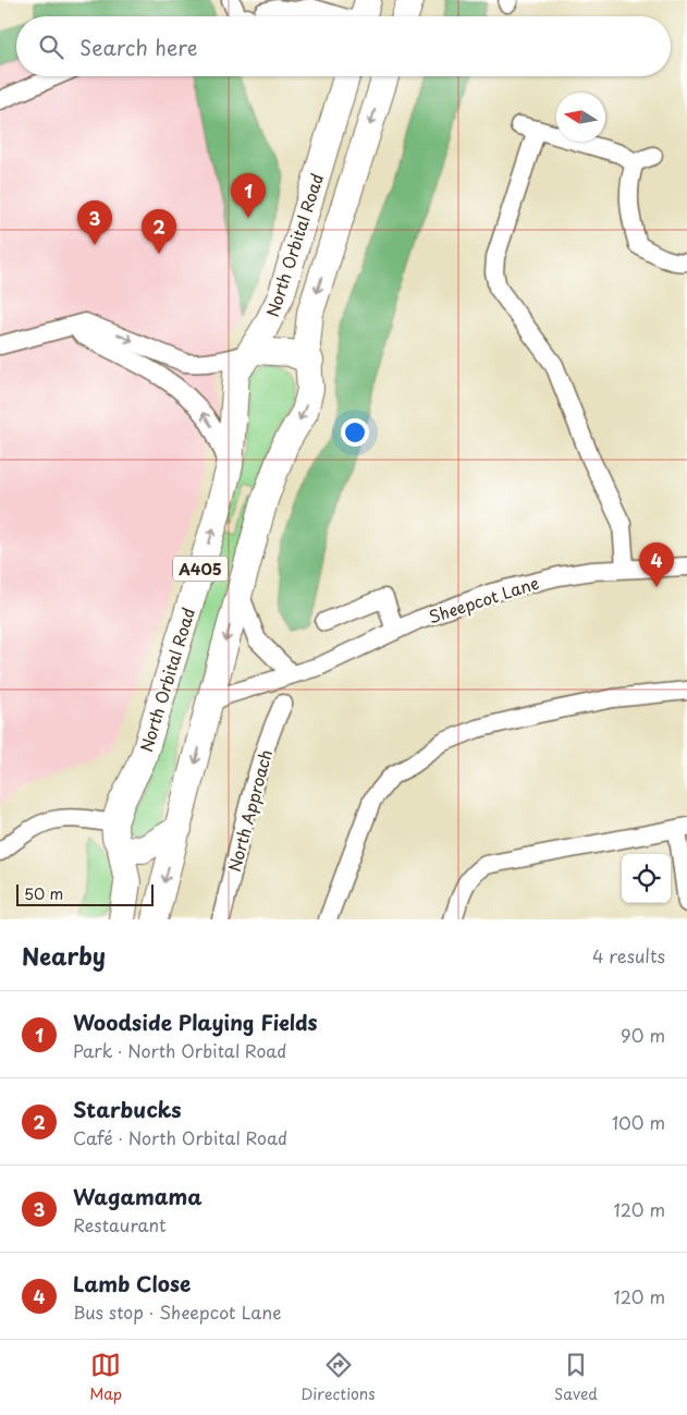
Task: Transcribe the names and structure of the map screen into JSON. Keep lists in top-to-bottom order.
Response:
{
  "streets": {
    "highway": ["North Orbital Road", "A405"],
    "street": ["Sheepcot Lane", "North Approach"]
  },
  "crossings": [
    ["A405", "Sheepcot Lane"]
  ],
  "scale_bar": "50 m",
  "north": "left",
  "page": {
    "search": "Search here",
    "pins": [
      "1",
      "3",
      "2",
      "4"
    ],
    "scale": "50 m",
    "heading": ["Nearby", "4 results"],
    "list": [
      {
        "mark": "1",
        "name": "Woodside Playing Fields",
        "note": "Park · North Orbital Road",
        "value": "90 m"
      },
      {
        "mark": "2",
        "name": "Starbucks",
        "note": "Café · North Orbital Road",
        "value": "100 m"
      },
      {
        "mark": "3",
        "name": "Wagamama",
        "note": "Restaurant",
        "value": "120 m"
      },
      {
        "mark": "4",
        "name": "Lamb Close",
        "note": "Bus stop · Sheepcot Lane",
        "value": "120 m"
      }
    ],
    "nav": ["Map", "Directions", "Saved"]
  }
}
